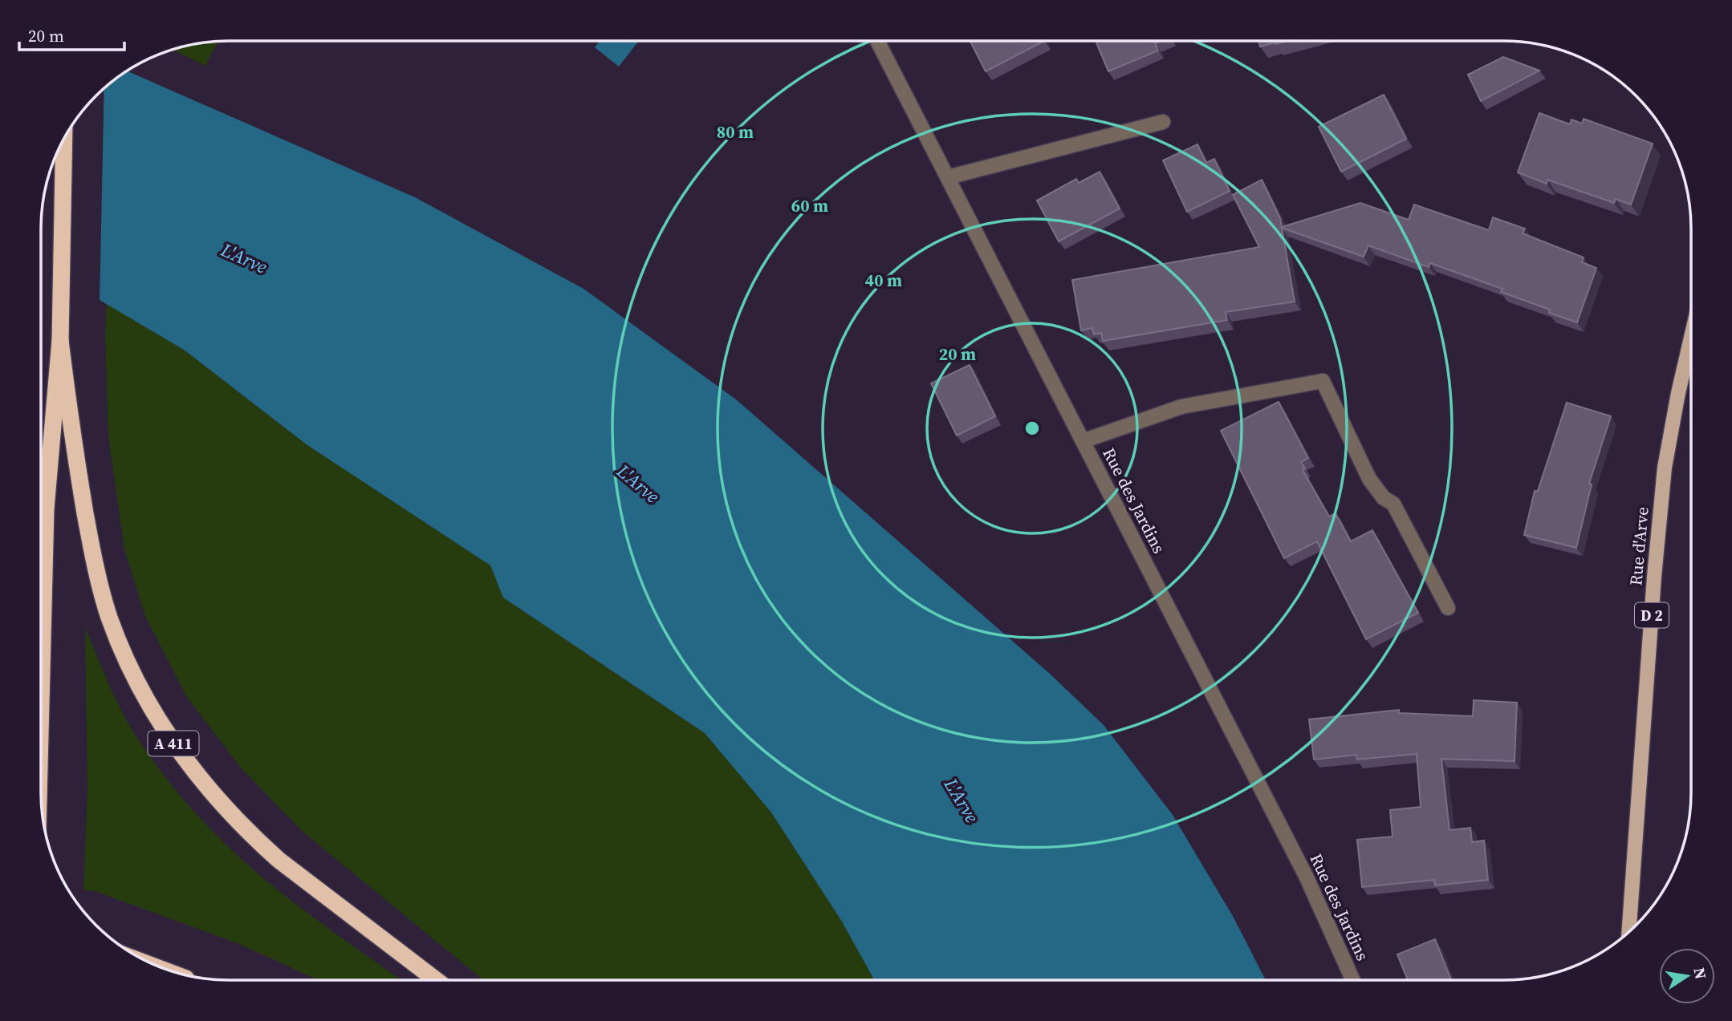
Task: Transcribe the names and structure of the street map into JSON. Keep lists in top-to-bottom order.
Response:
{
  "streets": {
    "highway": ["A 411"],
    "main road": ["Rue d'Arve", "D 2"],
    "street": ["Rue des Jardins"]
  },
  "water": ["L'Arve"],
  "scale_bar": "20 m",
  "north": "right",
  "rings": [
    "80 m",
    "60 m",
    "40 m",
    "20 m"
  ]
}
